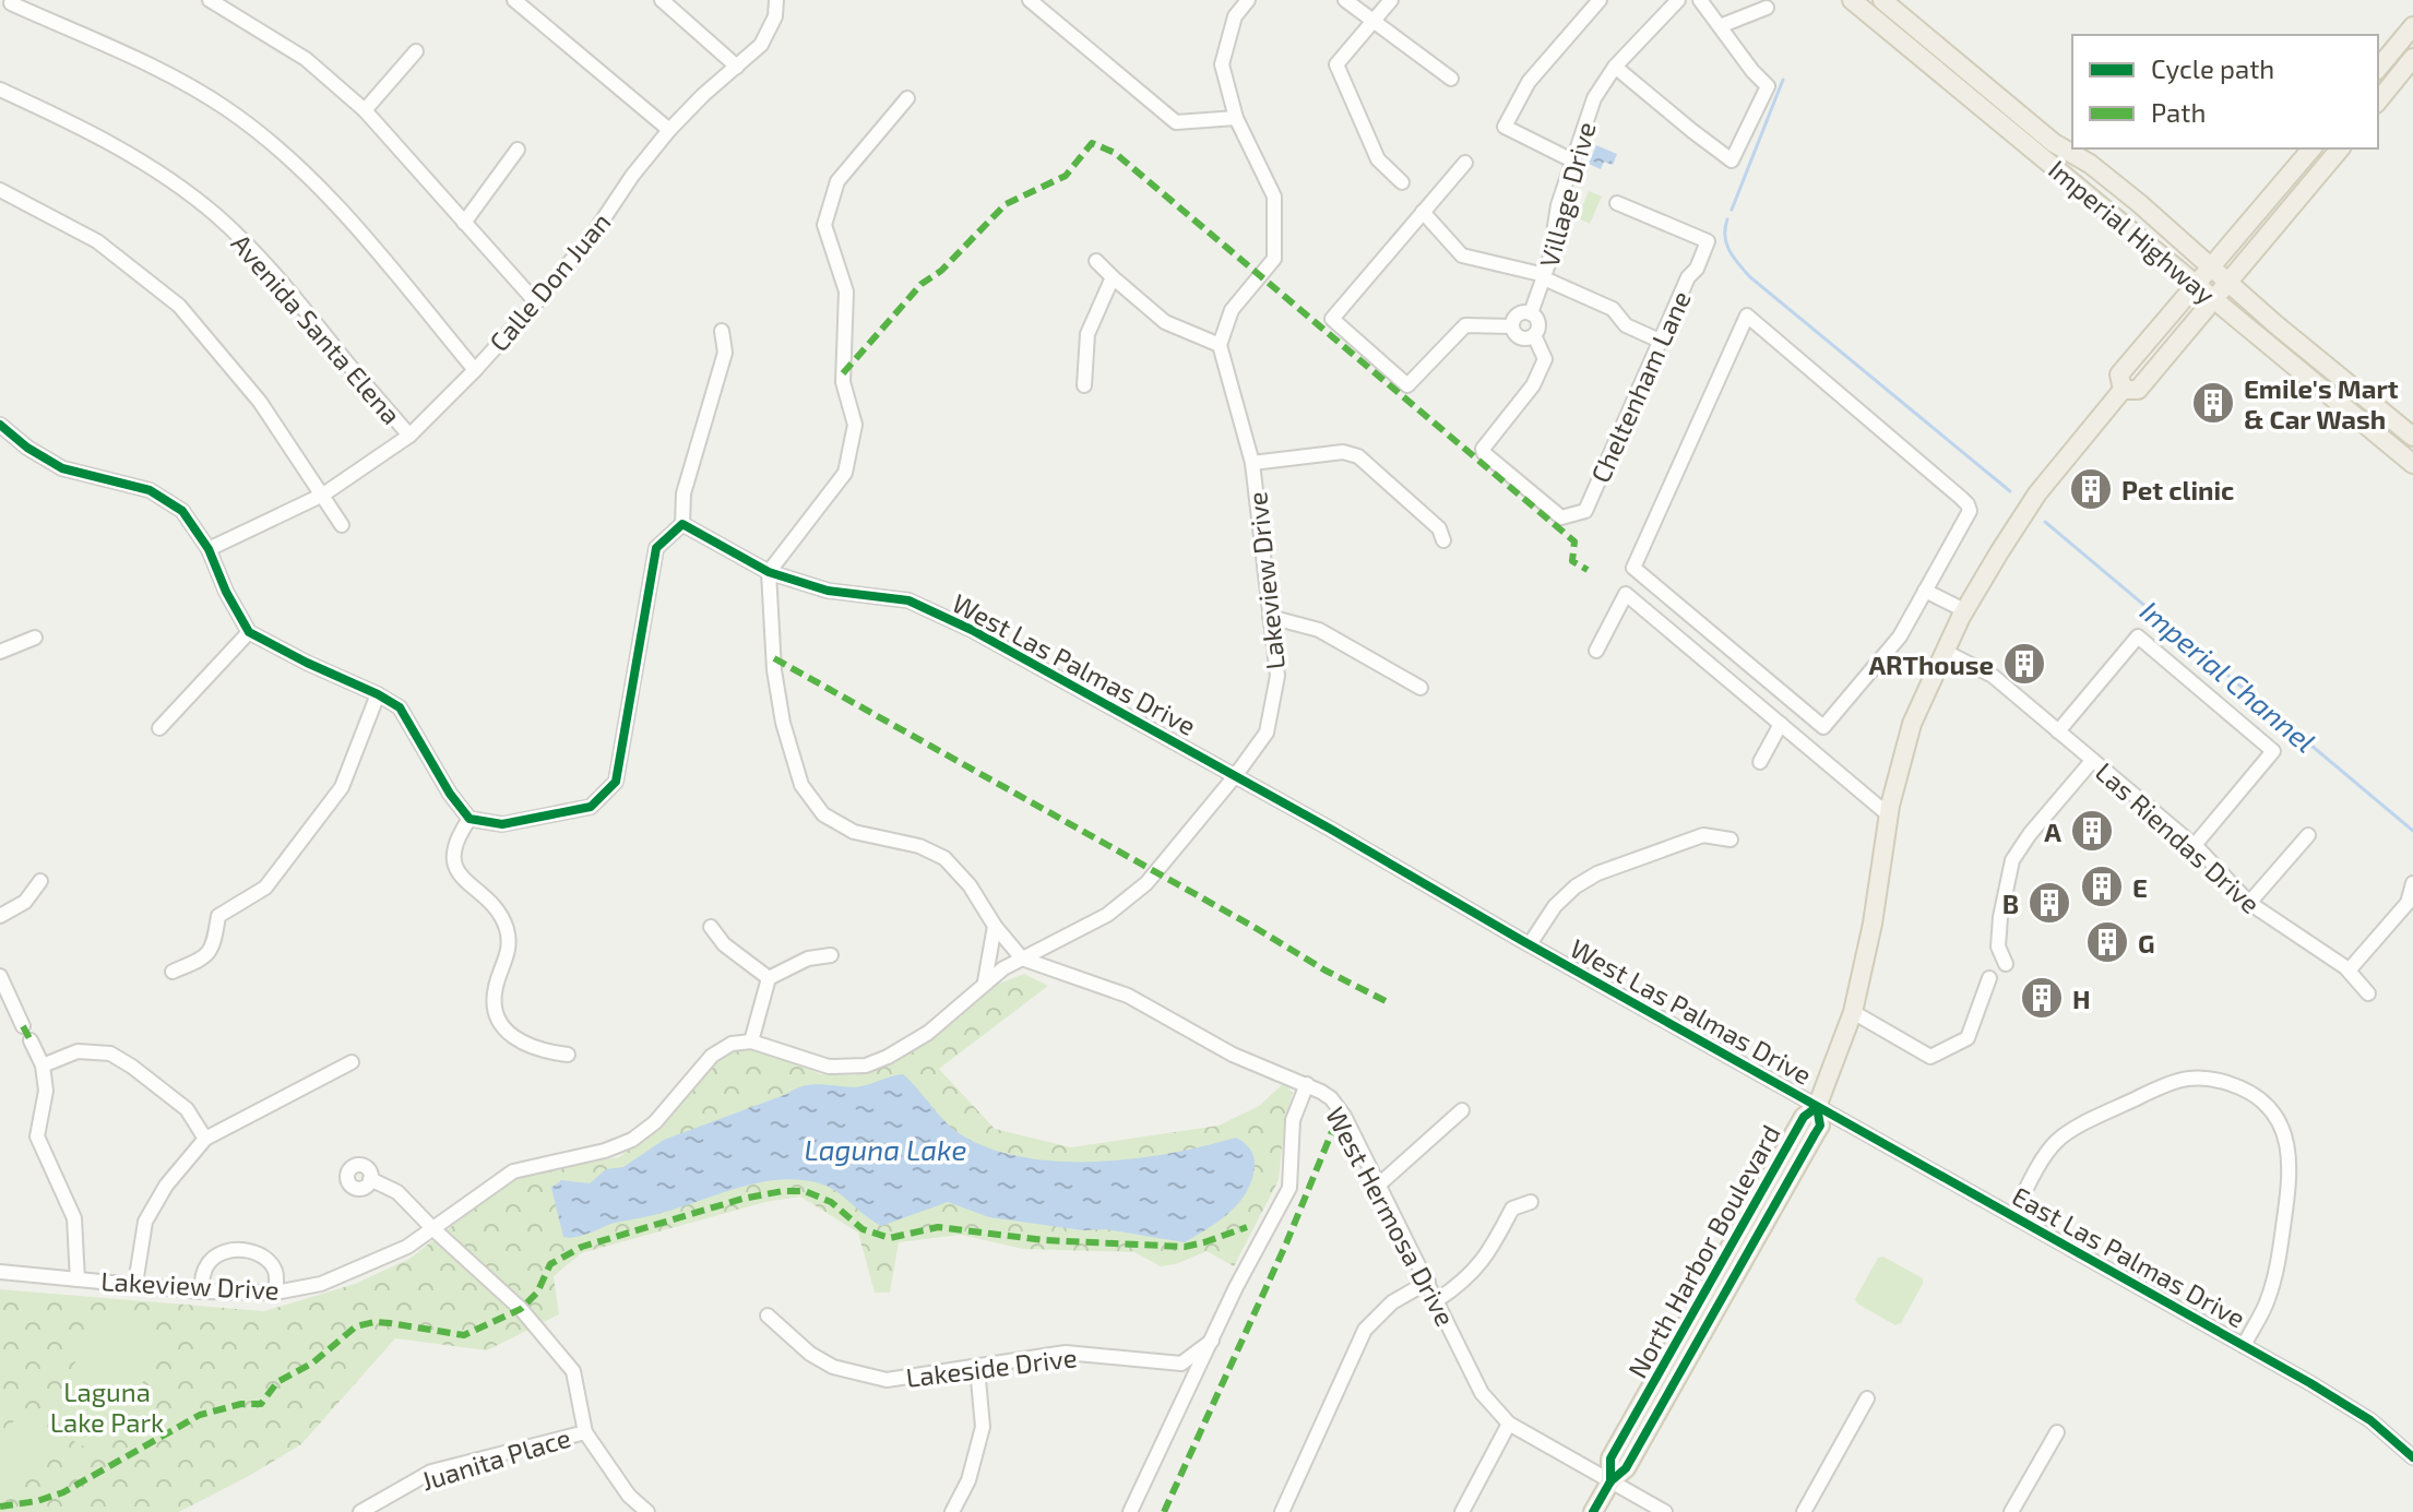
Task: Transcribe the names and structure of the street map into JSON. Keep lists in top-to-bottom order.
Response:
{
  "streets": {
    "main road": ["Imperial Highway", "North Harbor Boulevard"],
    "street": [
      "Village Drive",
      "Calle Don Juan",
      "Avenida Santa Elena",
      "Cheltenham Lane",
      "Lakeview Drive",
      "West Las Palmas Drive",
      "Las Riendas Drive",
      "West Hermosa Drive",
      "East Las Palmas Drive",
      "Lakeside Drive",
      "Juanita Place"
    ]
  },
  "crossings": [
    ["Village Drive", "Cheltenham Lane"],
    ["Calle Don Juan", "Avenida Santa Elena"],
    ["Lakeview Drive", "West Las Palmas Drive"],
    ["Lakeview Drive", "West Hermosa Drive"],
    ["West Las Palmas Drive", "North Harbor Boulevard"],
    ["West Las Palmas Drive", "East Las Palmas Drive"],
    ["Las Riendas Drive", "North Harbor Boulevard"],
    ["West Hermosa Drive", "North Harbor Boulevard"],
    ["North Harbor Boulevard", "East Las Palmas Drive"]
  ],
  "water": ["Imperial Channel", "Laguna Lake"],
  "parks": ["Laguna Lake Park"],
  "places": {
    "building": [
      "Emile's Mart & Car Wash",
      "Pet clinic",
      "ARThouse",
      "A",
      "E",
      "B",
      "G",
      "H"
    ]
  },
  "legend": ["Cycle path", "Path"]
}
